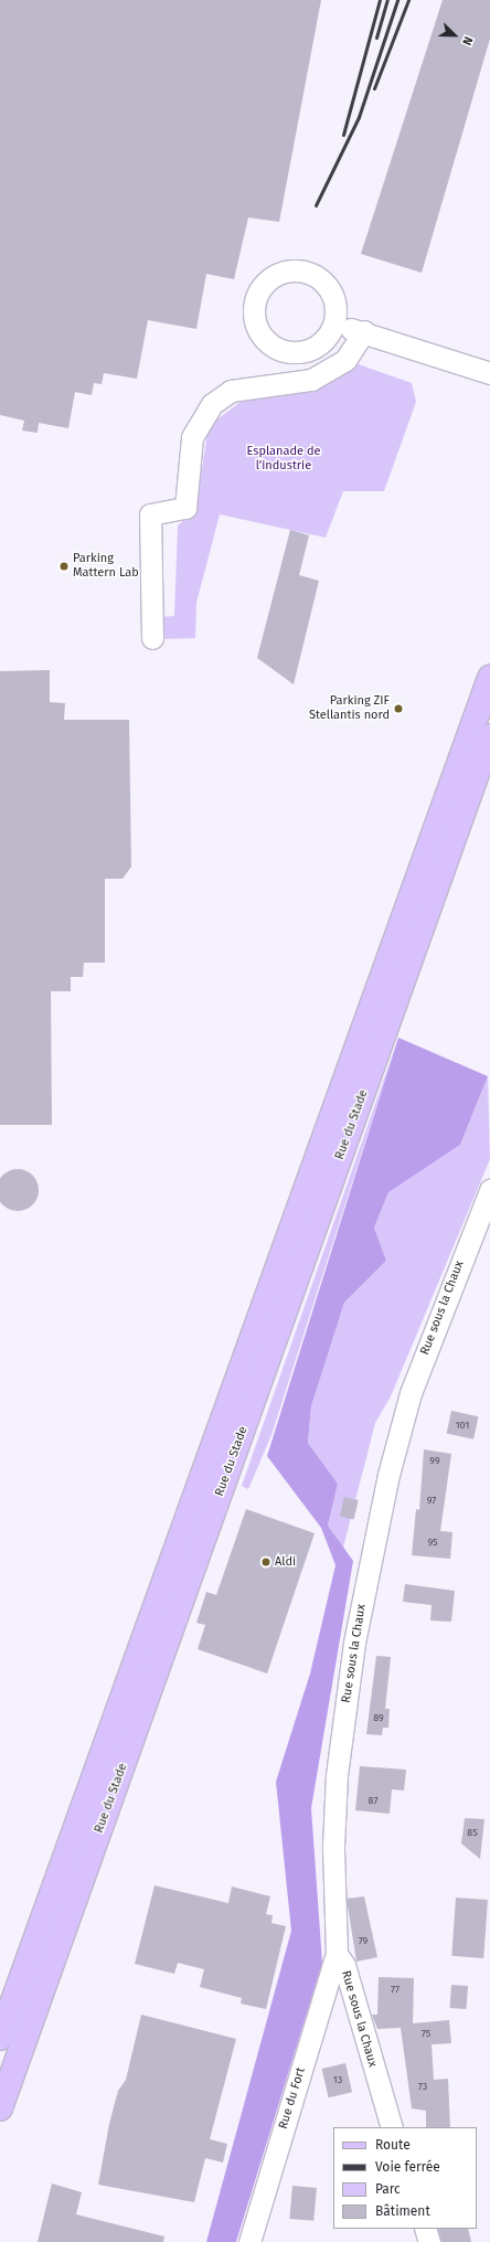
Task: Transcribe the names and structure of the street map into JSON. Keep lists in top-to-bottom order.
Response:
{
  "streets": {
    "main road": ["Rue du Stade"],
    "street": ["Rue sous la Chaux", "Rue du Fort"]
  },
  "crossings": [
    ["Rue sous la Chaux", "Rue du Fort"]
  ],
  "parks": ["Esplanade de l'industrie"],
  "places": ["Parking Mattern Lab", "Parking ZIF Stellantis nord", "Aldi"],
  "house_numbers": [
    "101",
    "99",
    "97",
    "95",
    "89",
    "87",
    "85",
    "79",
    "77",
    "75",
    "13",
    "73"
  ],
  "legend": [
    "Route",
    "Voie ferrée",
    "Parc",
    "Bâtiment"
  ],
  "north": "bottom right"
}
